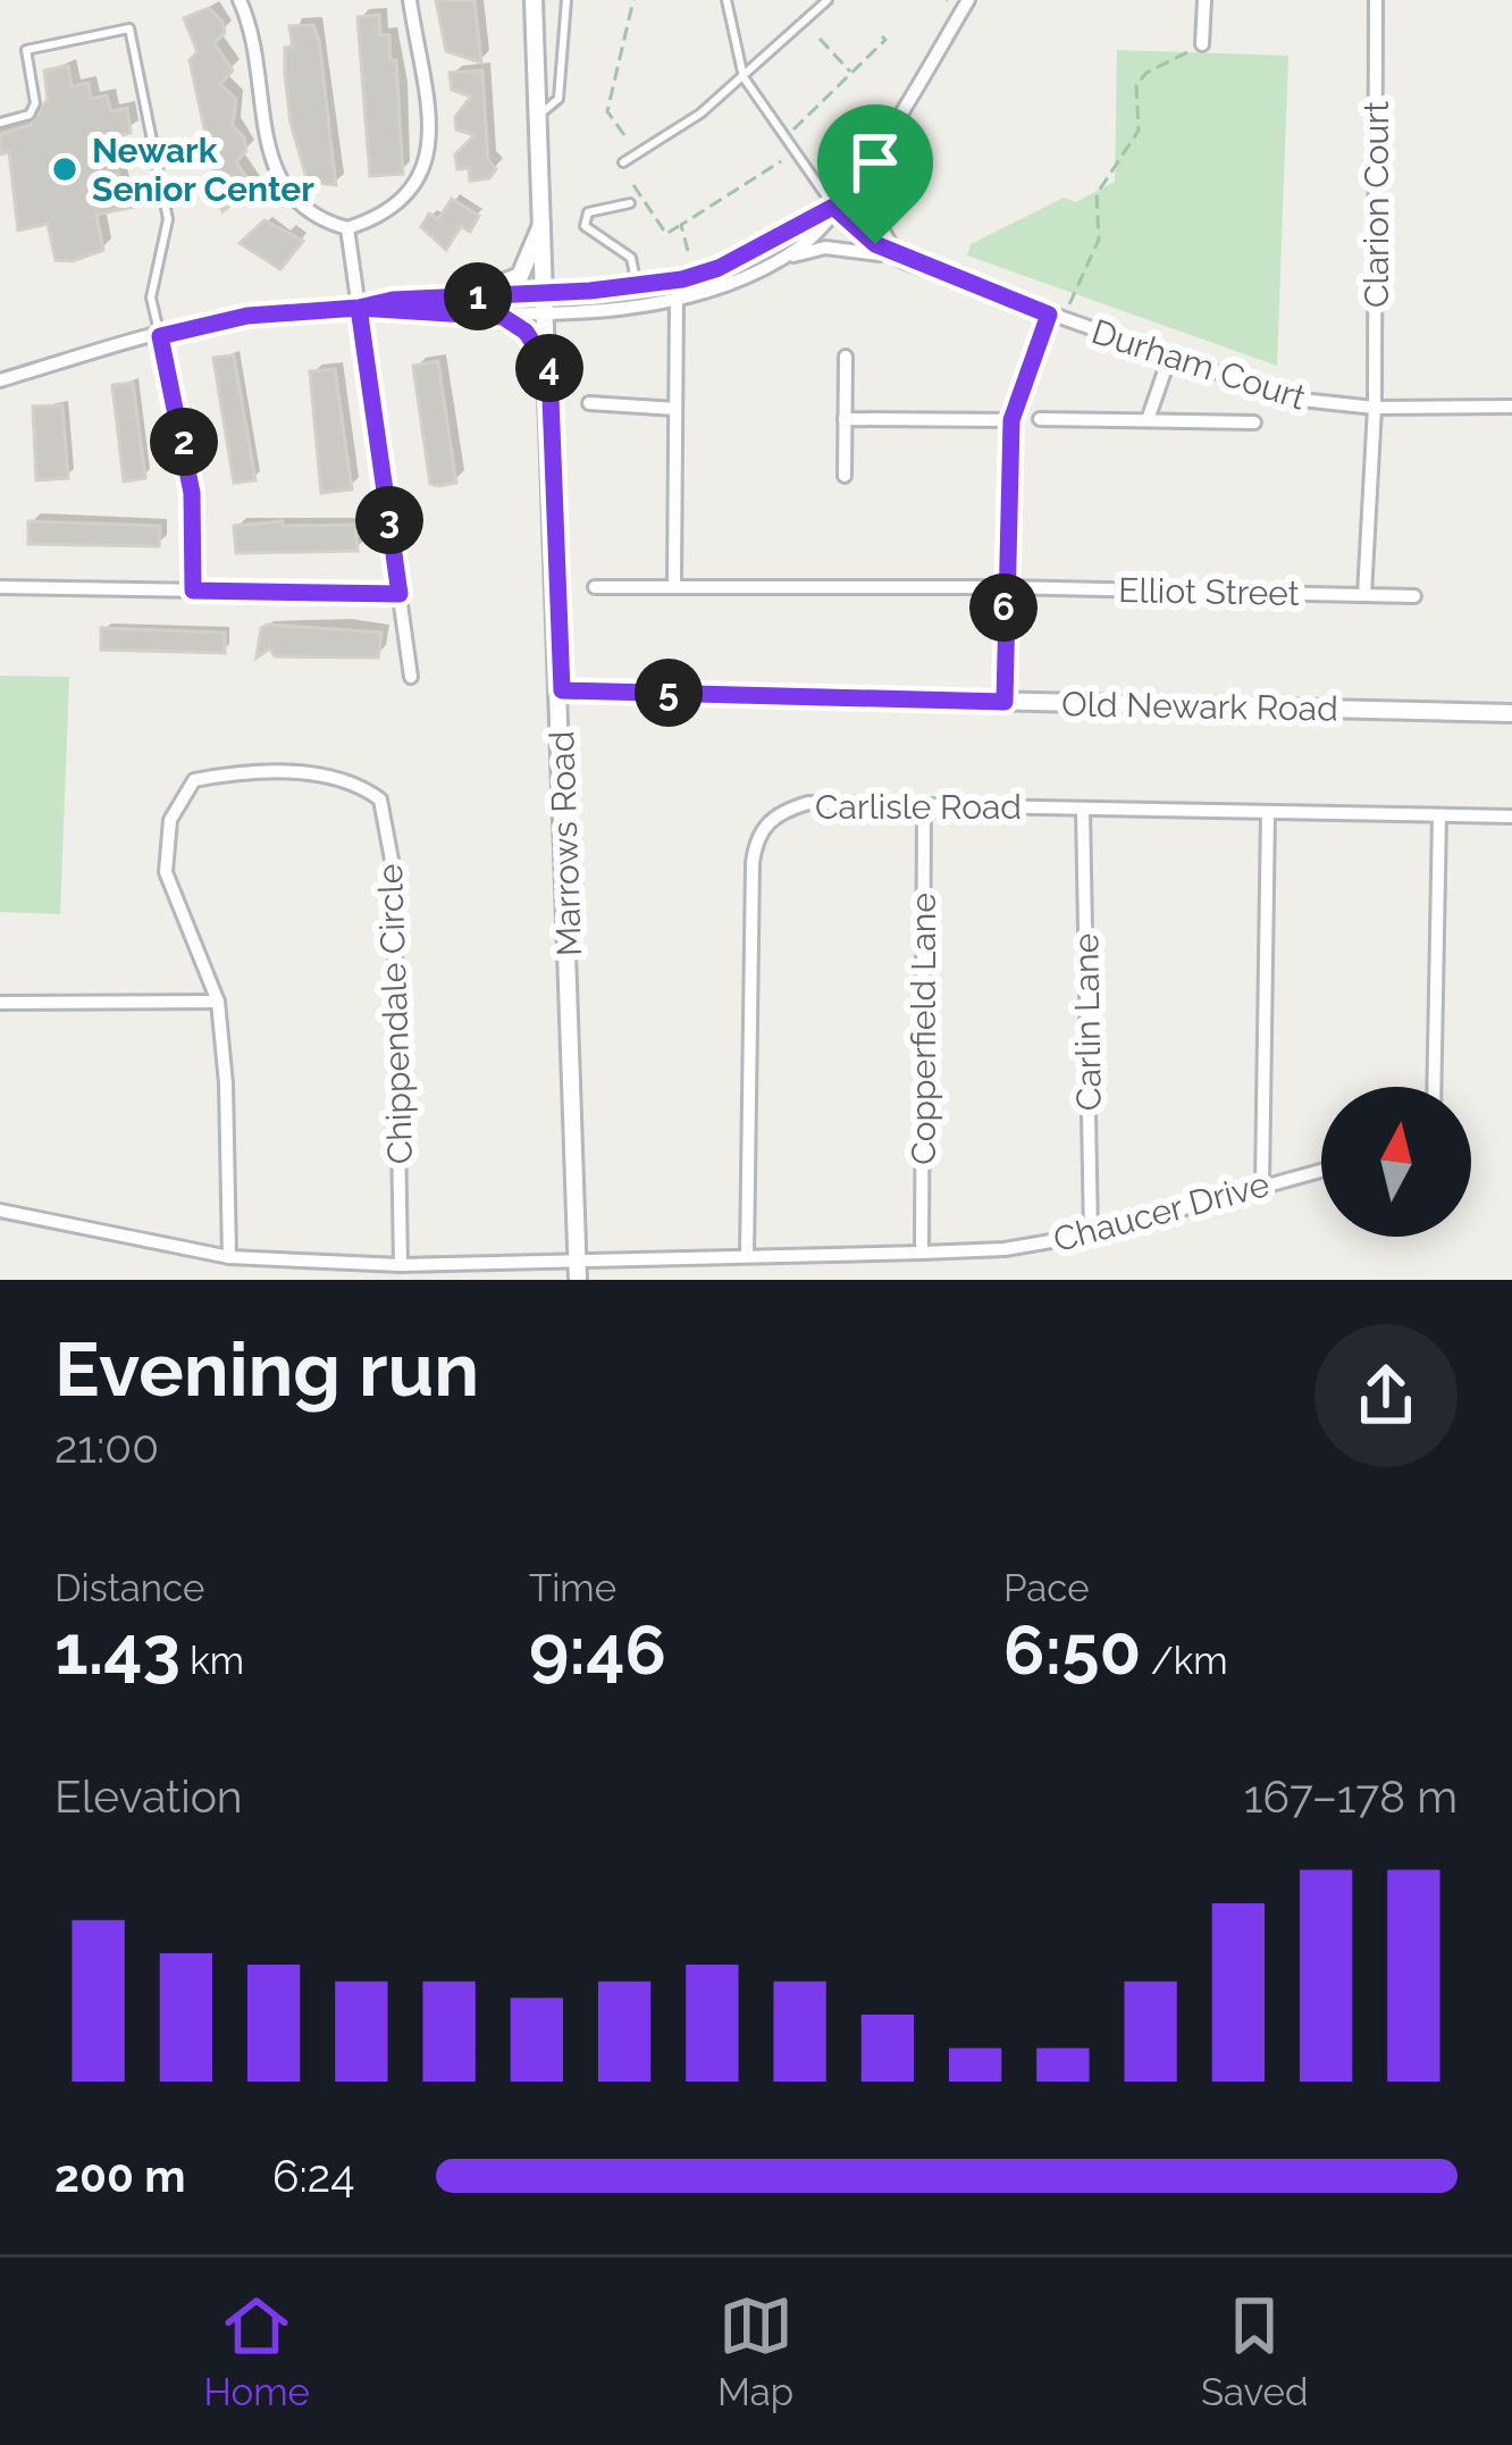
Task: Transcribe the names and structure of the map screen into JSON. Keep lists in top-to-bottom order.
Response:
{
  "streets": {
    "street": [
      "Clarion Court",
      "Durham Court",
      "Elliot Street",
      "Old Newark Road",
      "Carlisle Road",
      "Marrows Road",
      "Chippendale Circle",
      "Carlin Lane",
      "Copperfield Lane",
      "Chaucer Drive"
    ]
  },
  "crossings": [
    ["Clarion Court", "Durham Court"],
    ["Clarion Court", "Elliot Street"],
    ["Old Newark Road", "Marrows Road"],
    ["Carlisle Road", "Carlin Lane"],
    ["Carlisle Road", "Copperfield Lane"],
    ["Carlisle Road", "Chaucer Drive"],
    ["Marrows Road", "Chaucer Drive"],
    ["Chippendale Circle", "Chaucer Drive"],
    ["Carlin Lane", "Chaucer Drive"],
    ["Copperfield Lane", "Chaucer Drive"]
  ],
  "places": ["Newark Senior Center"],
  "north": "top",
  "page": {
    "pins": [
      "1",
      "4",
      "2",
      "3",
      "6",
      "5"
    ],
    "heading": ["Evening run", "21:00"],
    "stats": [
      ["Distance", "1.43 km"],
      ["Time", "9:46"],
      ["Pace", "6:50 /km"]
    ],
    "chart": ["Elevation", "167–178 m"],
    "list": [
      {
        "name": "200 m",
        "note": "6:24"
      }
    ],
    "tabs": ["Home", "Map", "Saved"]
  }
}
